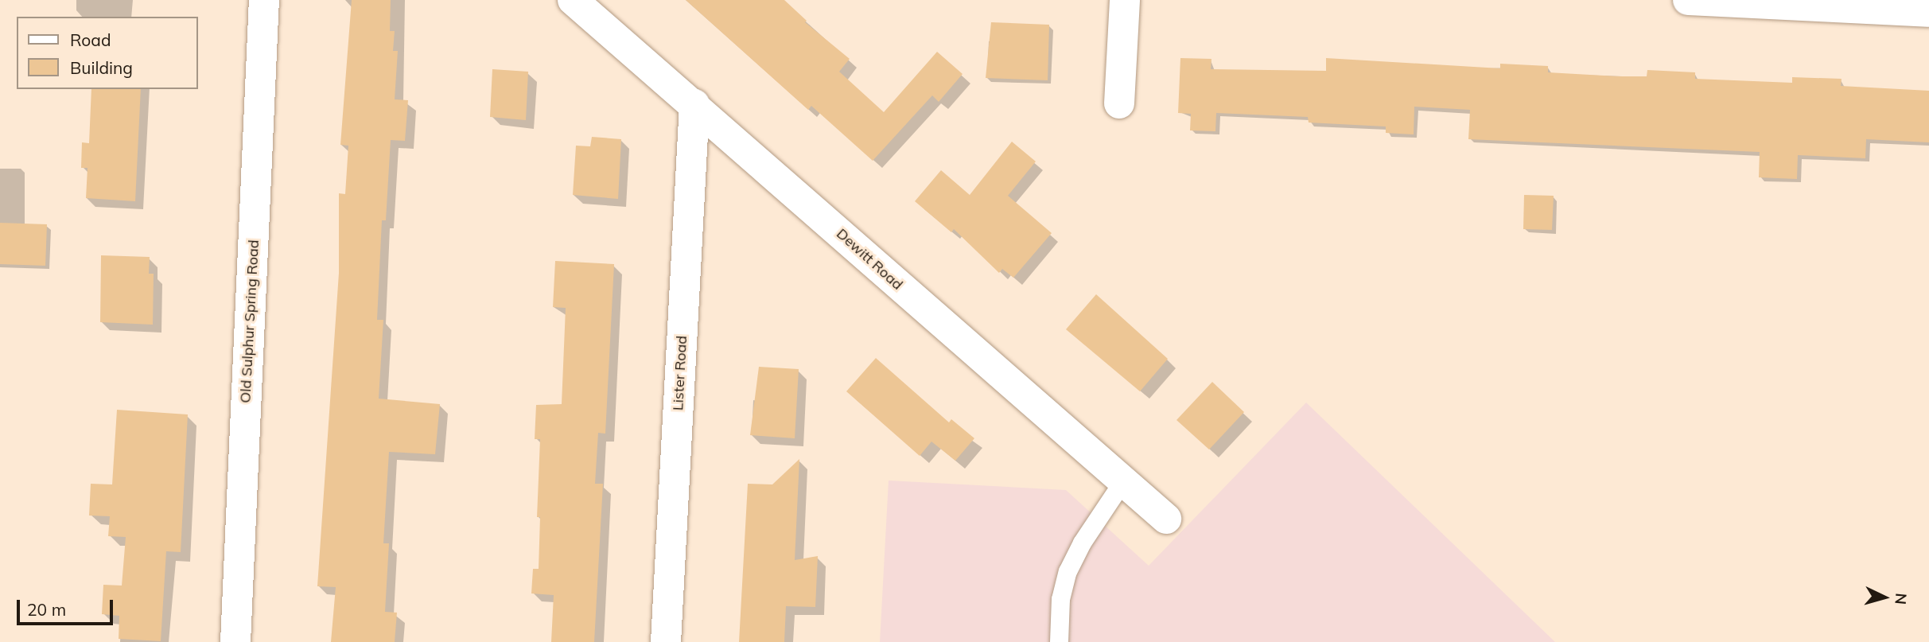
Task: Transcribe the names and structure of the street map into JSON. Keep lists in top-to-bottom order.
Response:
{
  "streets": {
    "street": ["Dewitt Road", "Old Sulphur Spring Road", "Lister Road"]
  },
  "crossings": [
    ["Dewitt Road", "Lister Road"]
  ],
  "legend": ["Road", "Building"],
  "scale_bar": "20 m",
  "north": "right"
}
